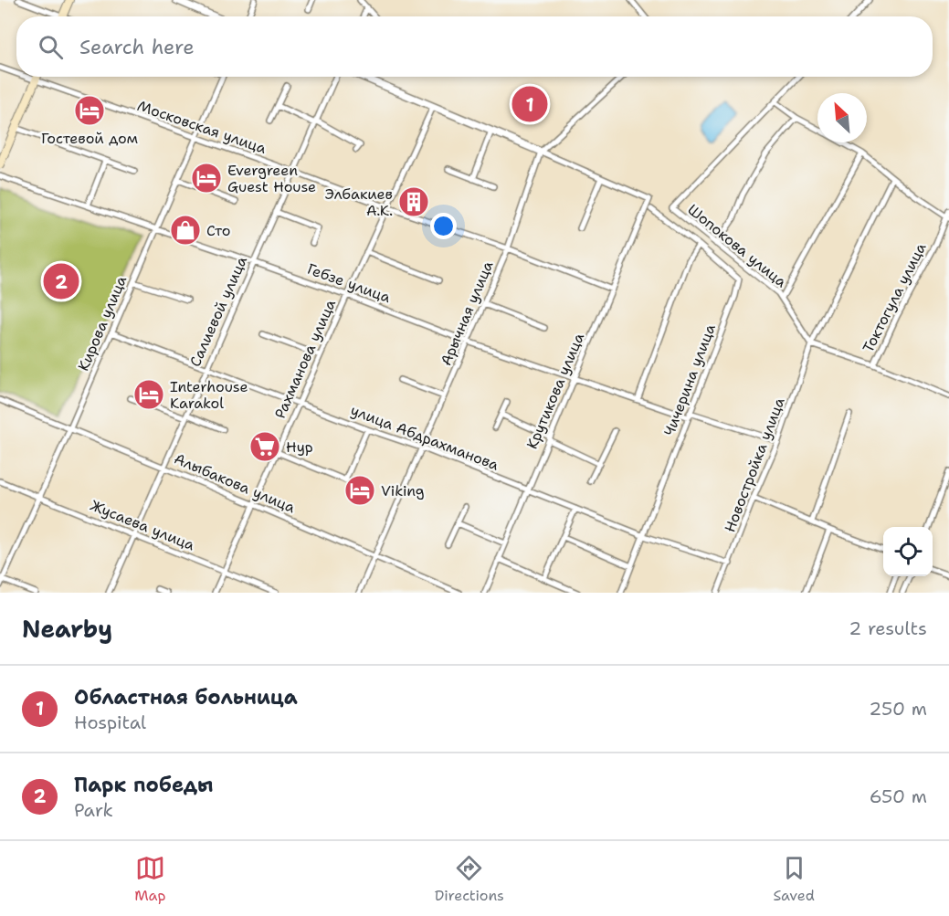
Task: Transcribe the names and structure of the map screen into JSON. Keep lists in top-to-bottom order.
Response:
{
  "streets": {
    "street": [
      "Московская улица",
      "Шопокова улица",
      "Гебзе улица",
      "Токтогула улица",
      "Салиевой улица",
      "Арычная улица",
      "Кирова улица",
      "Рахманова улица",
      "Чичерина улица",
      "Крутикова улица",
      "улица Абдрахманова",
      "Новостройка улица",
      "Алыбакова улица",
      "Жусаева улица"
    ]
  },
  "crossings": [
    ["Московская улица", "Салиевой улица"],
    ["Московская улица", "Арычная улица"],
    ["Московская улица", "Кирова улица"],
    ["Московская улица", "Рахманова улица"],
    ["Московская улица", "Крутикова улица"],
    ["Шопокова улица", "Новостройка улица"],
    ["Гебзе улица", "Салиевой улица"],
    ["Гебзе улица", "Арычная улица"],
    ["Гебзе улица", "Кирова улица"],
    ["Гебзе улица", "Рахманова улица"],
    ["Гебзе улица", "Чичерина улица"],
    ["Гебзе улица", "Крутикова улица"],
    ["Гебзе улица", "Новостройка улица"],
    ["Салиевой улица", "улица Абдрахманова"],
    ["Салиевой улица", "Алыбакова улица"],
    ["Салиевой улица", "Жусаева улица"],
    ["Арычная улица", "улица Абдрахманова"],
    ["Арычная улица", "Алыбакова улица"],
    ["Кирова улица", "улица Абдрахманова"],
    ["Кирова улица", "Алыбакова улица"],
    ["Кирова улица", "Жусаева улица"],
    ["Рахманова улица", "улица Абдрахманова"],
    ["Рахманова улица", "Алыбакова улица"],
    ["Рахманова улица", "Жусаева улица"],
    ["Чичерина улица", "улица Абдрахманова"],
    ["Крутикова улица", "улица Абдрахманова"],
    ["улица Абдрахманова", "Новостройка улица"]
  ],
  "places": {
    "hotel": [
      "Гостевой дом",
      "Evergreen Guest House",
      "Interhouse Karakol",
      "Viking"
    ],
    "building": ["Элбакиев А.К."],
    "shop": ["Сто"],
    "supermarket": ["Нур"]
  },
  "north": "top left",
  "page": {
    "search": "Search here",
    "pins": ["1", "2"],
    "heading": ["Nearby", "2 results"],
    "list": [
      {
        "mark": "1",
        "name": "Областная больница",
        "note": "Hospital",
        "value": "250 m"
      },
      {
        "mark": "2",
        "name": "Парк победы",
        "note": "Park",
        "value": "650 m"
      }
    ],
    "nav": ["Map", "Directions", "Saved"]
  }
}
